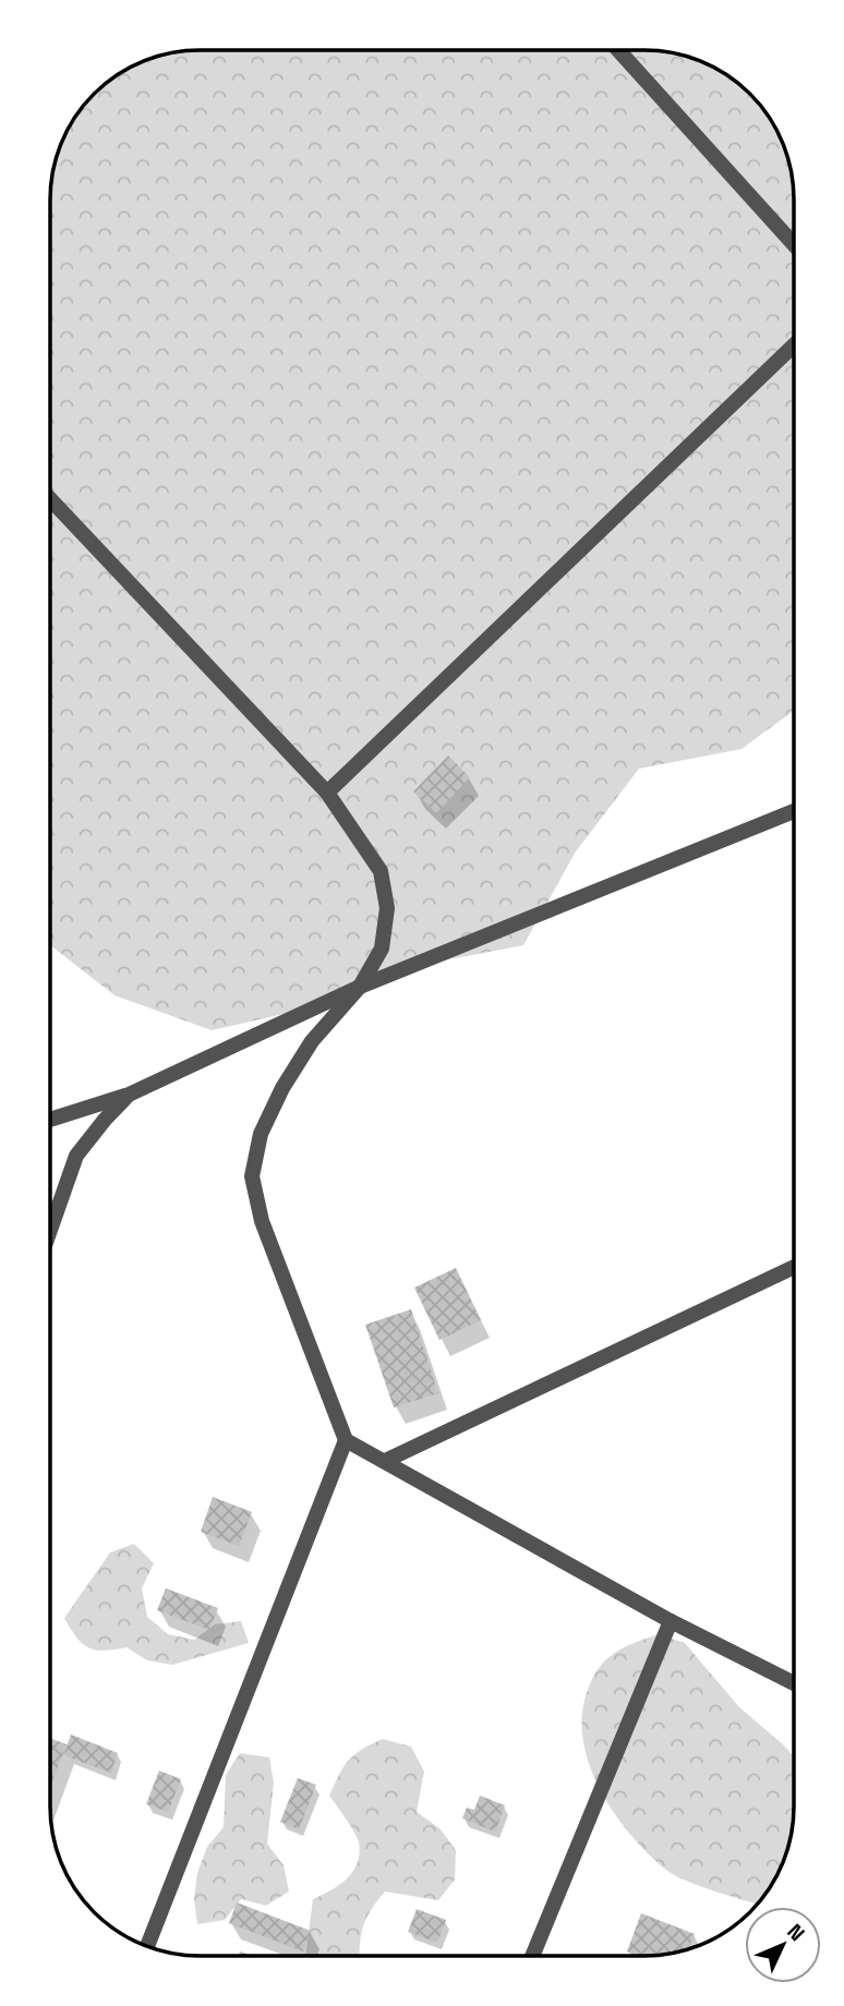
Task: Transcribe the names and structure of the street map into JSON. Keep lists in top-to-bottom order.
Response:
{
  "north": "top right"
}
